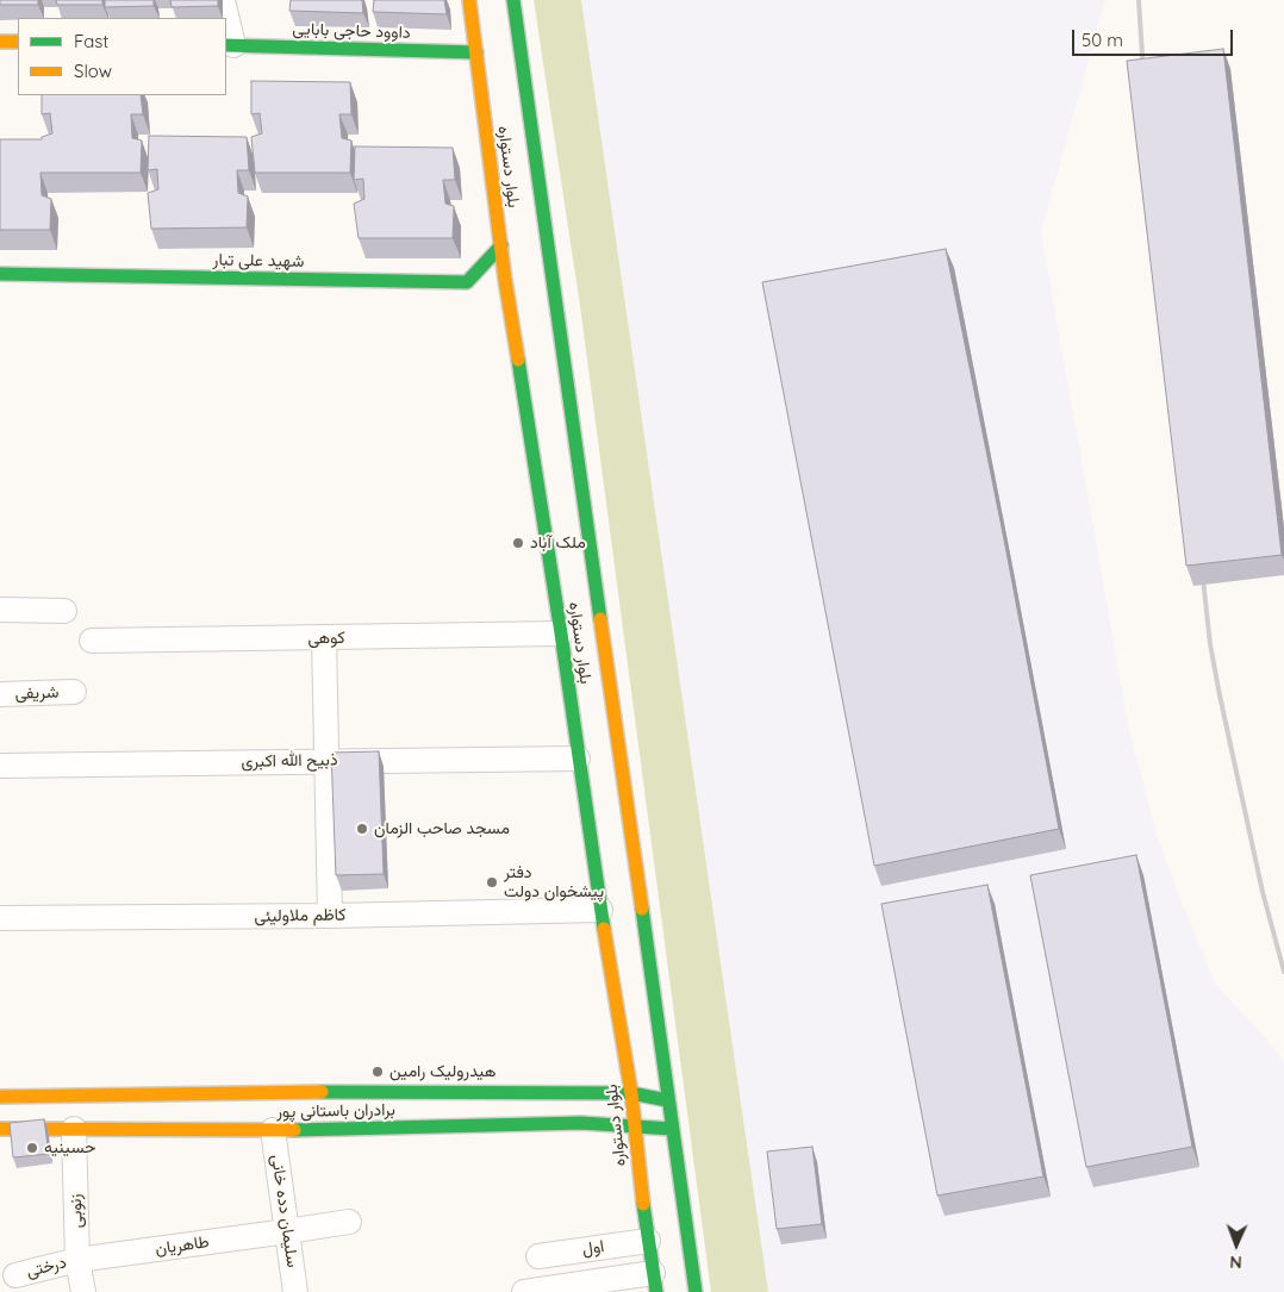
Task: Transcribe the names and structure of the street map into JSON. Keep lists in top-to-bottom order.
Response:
{
  "streets": {
    "main road": [
      "داوود حاجی بابایی",
      "بلوار دستواره",
      "شهید علی تبار",
      "برادران باستانی پور"
    ],
    "street": [
      "کوهی",
      "شریفی",
      "ذبیح الله اکبری",
      "کاظم ملاولیئی",
      "زنوبی",
      "سلیمان دده خانی",
      "طاهریان",
      "اول",
      "درختی"
    ]
  },
  "crossings": [
    ["داوود حاجی بابایی", "بلوار دستواره"],
    ["بلوار دستواره", "شهید علی تبار"],
    ["بلوار دستواره", "کوهی"],
    ["بلوار دستواره", "ذبیح الله اکبری"],
    ["بلوار دستواره", "کاظم ملاولیئی"],
    ["بلوار دستواره", "برادران باستانی پور"],
    ["بلوار دستواره", "اول"],
    ["برادران باستانی پور", "زنوبی"],
    ["برادران باستانی پور", "سلیمان دده خانی"],
    ["زنوبی", "طاهریان"],
    ["زنوبی", "درختی"],
    ["سلیمان دده خانی", "طاهریان"],
    ["طاهریان", "درختی"]
  ],
  "places": [
    "ملک آباد",
    "مسجد صاحب الزمان",
    "دفتر پیشخوان دولت",
    "هیدرولیک رامین",
    "حسینیه"
  ],
  "legend": ["Fast", "Slow"],
  "scale_bar": "50 m",
  "north": "bottom"
}
